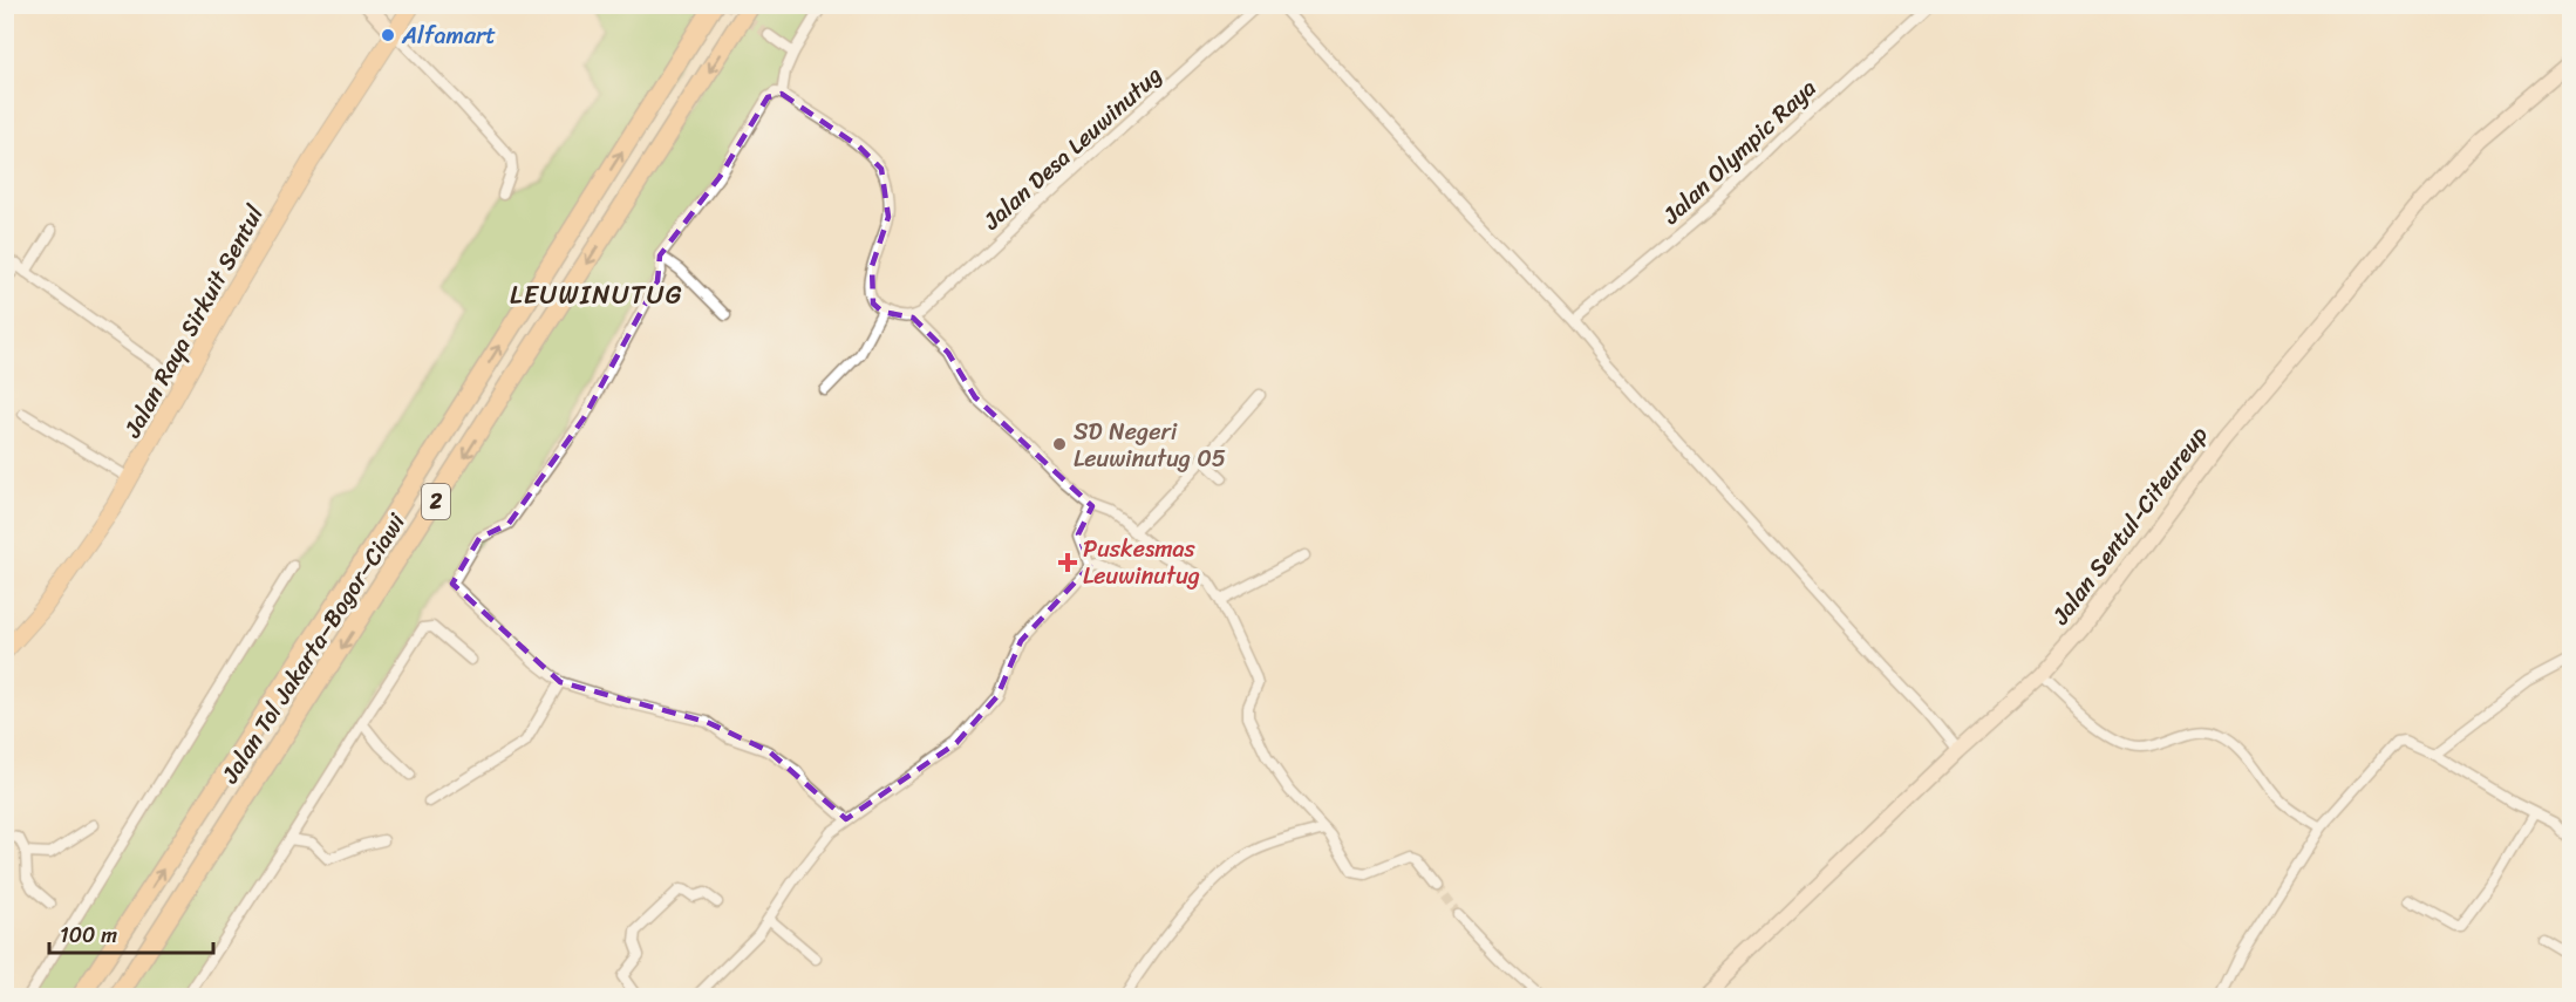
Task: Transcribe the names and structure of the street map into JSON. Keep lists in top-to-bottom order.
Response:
{
  "streets": {
    "highway": ["2", "Jalan Tol Jakarta–Bogor–Ciawi"],
    "main road": ["Jalan Raya Sirkuit Sentul"],
    "street": ["Jalan Desa Leuwinutug", "Jalan Olympic Raya", "Jalan Sentul-Citeureup"]
  },
  "districts": ["LEUWINUTUG"],
  "places": {
    "other": ["Alfamart", "SD Negeri Leuwinutug 05"],
    "health": ["Puskesmas Leuwinutug"]
  },
  "scale_bar": "100 m"
}
